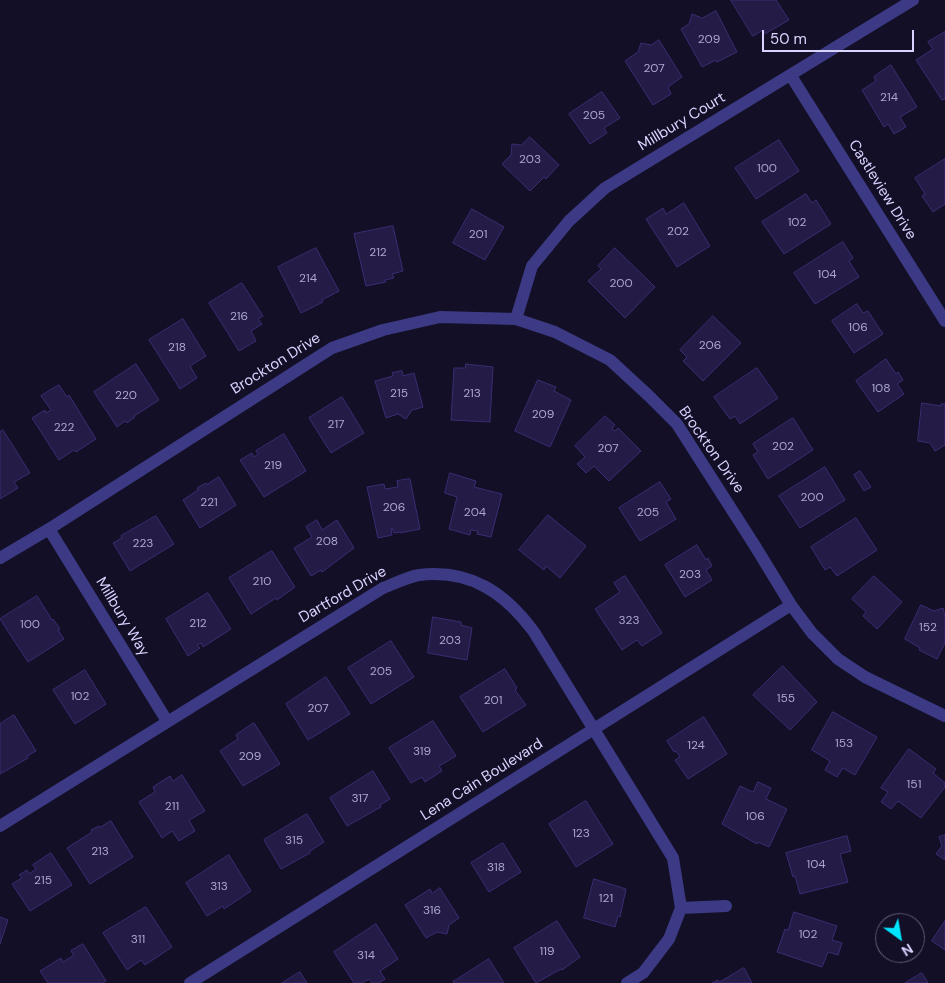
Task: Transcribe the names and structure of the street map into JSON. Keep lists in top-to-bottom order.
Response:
{
  "streets": {
    "street": [
      "Millbury Court",
      "Castleview Drive",
      "Brockton Drive",
      "Dartford Drive",
      "Millbury Way",
      "Lena Cain Boulevard"
    ]
  },
  "crossings": [
    ["Millbury Court", "Castleview Drive"],
    ["Millbury Court", "Brockton Drive"],
    ["Brockton Drive", "Millbury Way"],
    ["Brockton Drive", "Lena Cain Boulevard"],
    ["Dartford Drive", "Millbury Way"],
    ["Dartford Drive", "Lena Cain Boulevard"]
  ],
  "house_numbers": [
    "209",
    "207",
    "214",
    "205",
    "203",
    "100",
    "102",
    "202",
    "201",
    "212",
    "104",
    "214",
    "200",
    "216",
    "106",
    "206",
    "218",
    "108",
    "215",
    "213",
    "220",
    "209",
    "217",
    "222",
    "202",
    "207",
    "219",
    "200",
    "221",
    "206",
    "204",
    "205",
    "208",
    "223",
    "203",
    "210",
    "323",
    "212",
    "100",
    "152",
    "203",
    "205",
    "102",
    "155",
    "201",
    "207",
    "153",
    "124",
    "319",
    "209",
    "151",
    "317",
    "211",
    "106",
    "123",
    "315",
    "213",
    "104",
    "318",
    "215",
    "313",
    "121",
    "316",
    "102",
    "311",
    "119",
    "314"
  ],
  "scale_bar": "50 m",
  "north": "bottom right"
}
